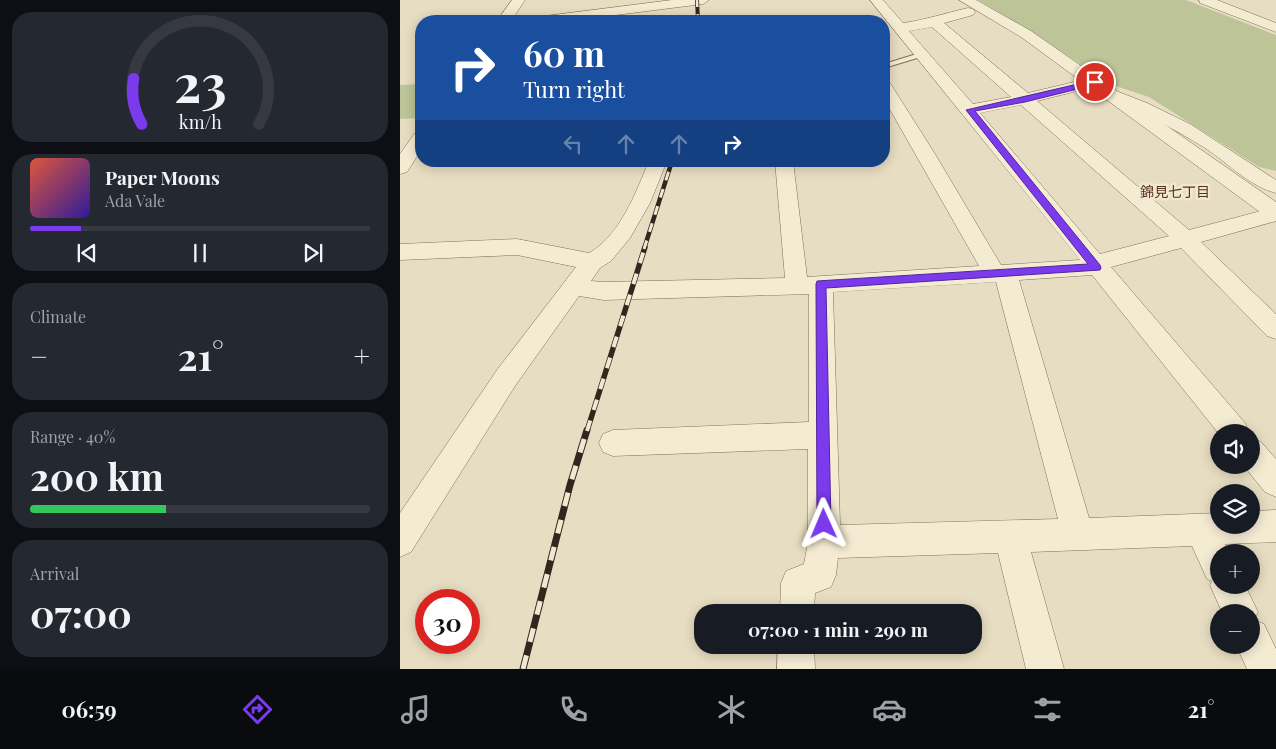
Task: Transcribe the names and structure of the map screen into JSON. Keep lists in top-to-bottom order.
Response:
{
  "districts": ["錦見七丁目"],
  "page": {
    "turn": ["60 m", "Turn right"],
    "song": ["Paper Moons", "Ada Vale"],
    "tile": [
      "Climate",
      ["Range · 40%", "200 km"],
      ["Arrival", "07:00"]
    ],
    "heat": ["−", "21°", "+"],
    "map_buttons": ["+", "−"],
    "limit": "30",
    "trip": "07:00 · 1 min · 290 m",
    "tabs": ["06:59", "21°"],
    "gauge": ["23", "km/h"]
  }
}
